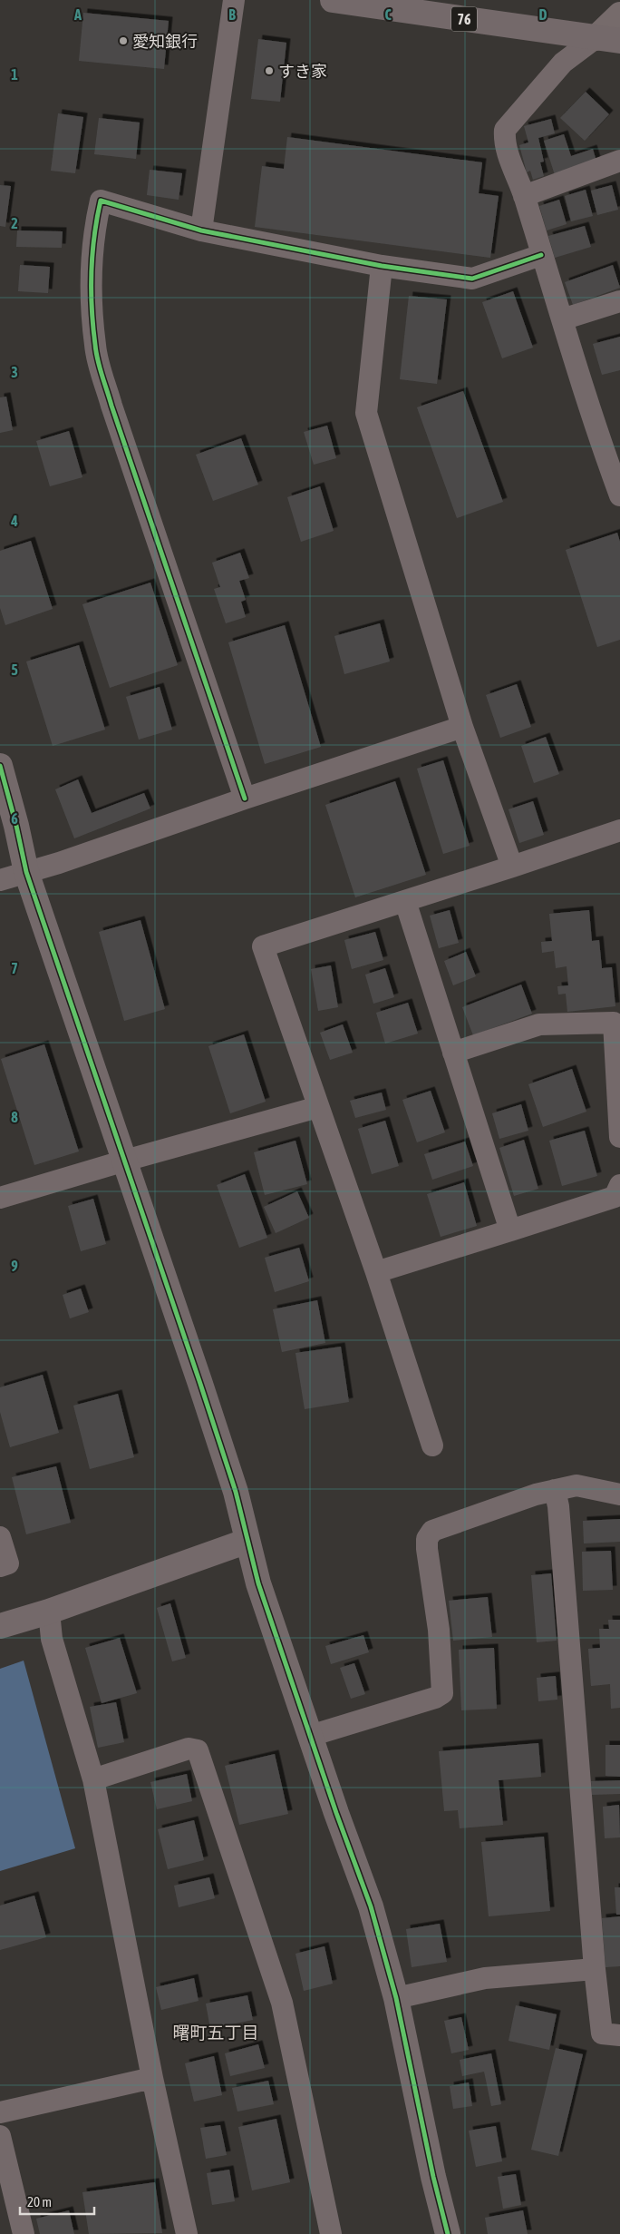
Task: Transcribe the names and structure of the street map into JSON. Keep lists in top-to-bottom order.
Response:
{
  "streets": {
    "street": ["76"]
  },
  "districts": ["曙町五丁目"],
  "places": ["愛知銀行", "すき家"],
  "scale_bar": "20 m",
  "grid": {
    "columns": [
      "A",
      "B",
      "C",
      "D"
    ],
    "rows": [
      "1",
      "2",
      "3",
      "4",
      "5",
      "6",
      "7",
      "8",
      "9"
    ]
  }
}
